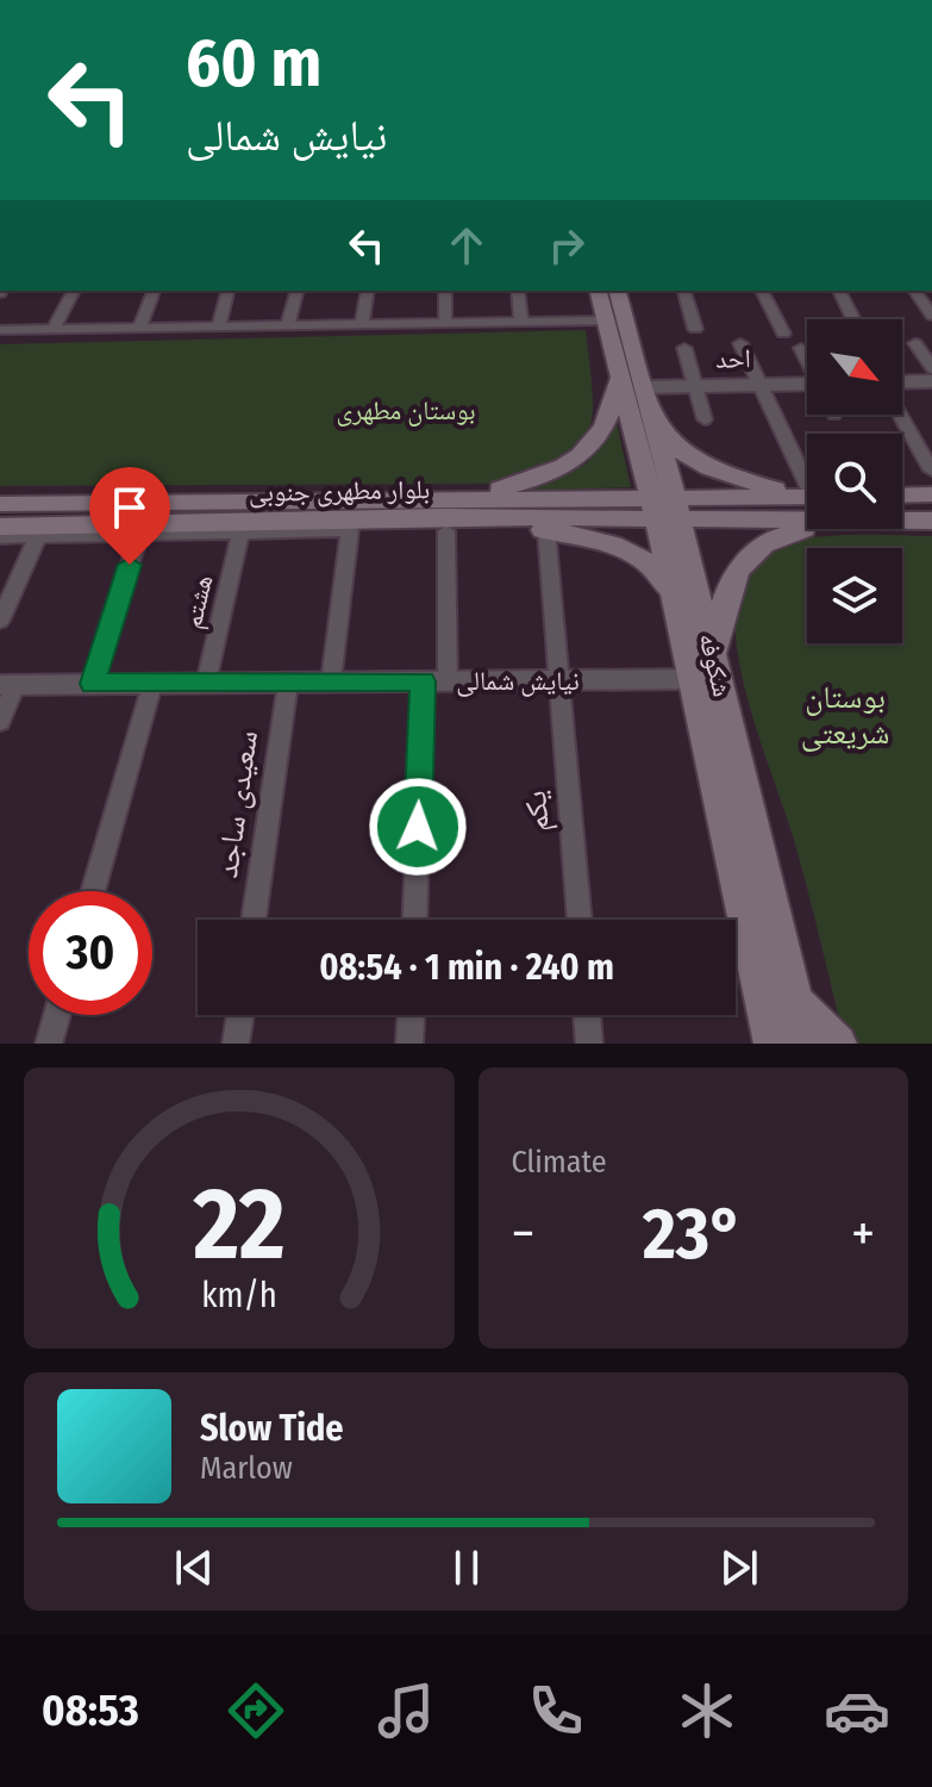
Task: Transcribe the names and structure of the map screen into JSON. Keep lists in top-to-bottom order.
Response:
{
  "streets": {
    "main road": ["بلوار مطهری جنوبی", "شکوفه"],
    "street": [
      "احد",
      "هشتم",
      "نیایش شمالی",
      "سعیدی ساجد",
      "یکم"
    ]
  },
  "crossings": [
    ["احد", "شکوفه"],
    ["بلوار مطهری جنوبی", "شکوفه"],
    ["هشتم", "نیایش شمالی"],
    ["شکوفه", "نیایش شمالی"],
    ["نیایش شمالی", "سعیدی ساجد"],
    ["نیایش شمالی", "یکم"]
  ],
  "parks": ["بوستان مطهری", "بوستان شریعتی"],
  "north": "bottom right",
  "page": {
    "turn": ["60 m", "نیایش شمالی"],
    "limit": "30",
    "trip": "08:54 · 1 min · 240 m",
    "tile": "Climate",
    "heat": ["−", "23°", "+"],
    "song": ["Slow Tide", "Marlow"],
    "tabs": "08:53",
    "gauge": ["22", "km/h"]
  }
}
